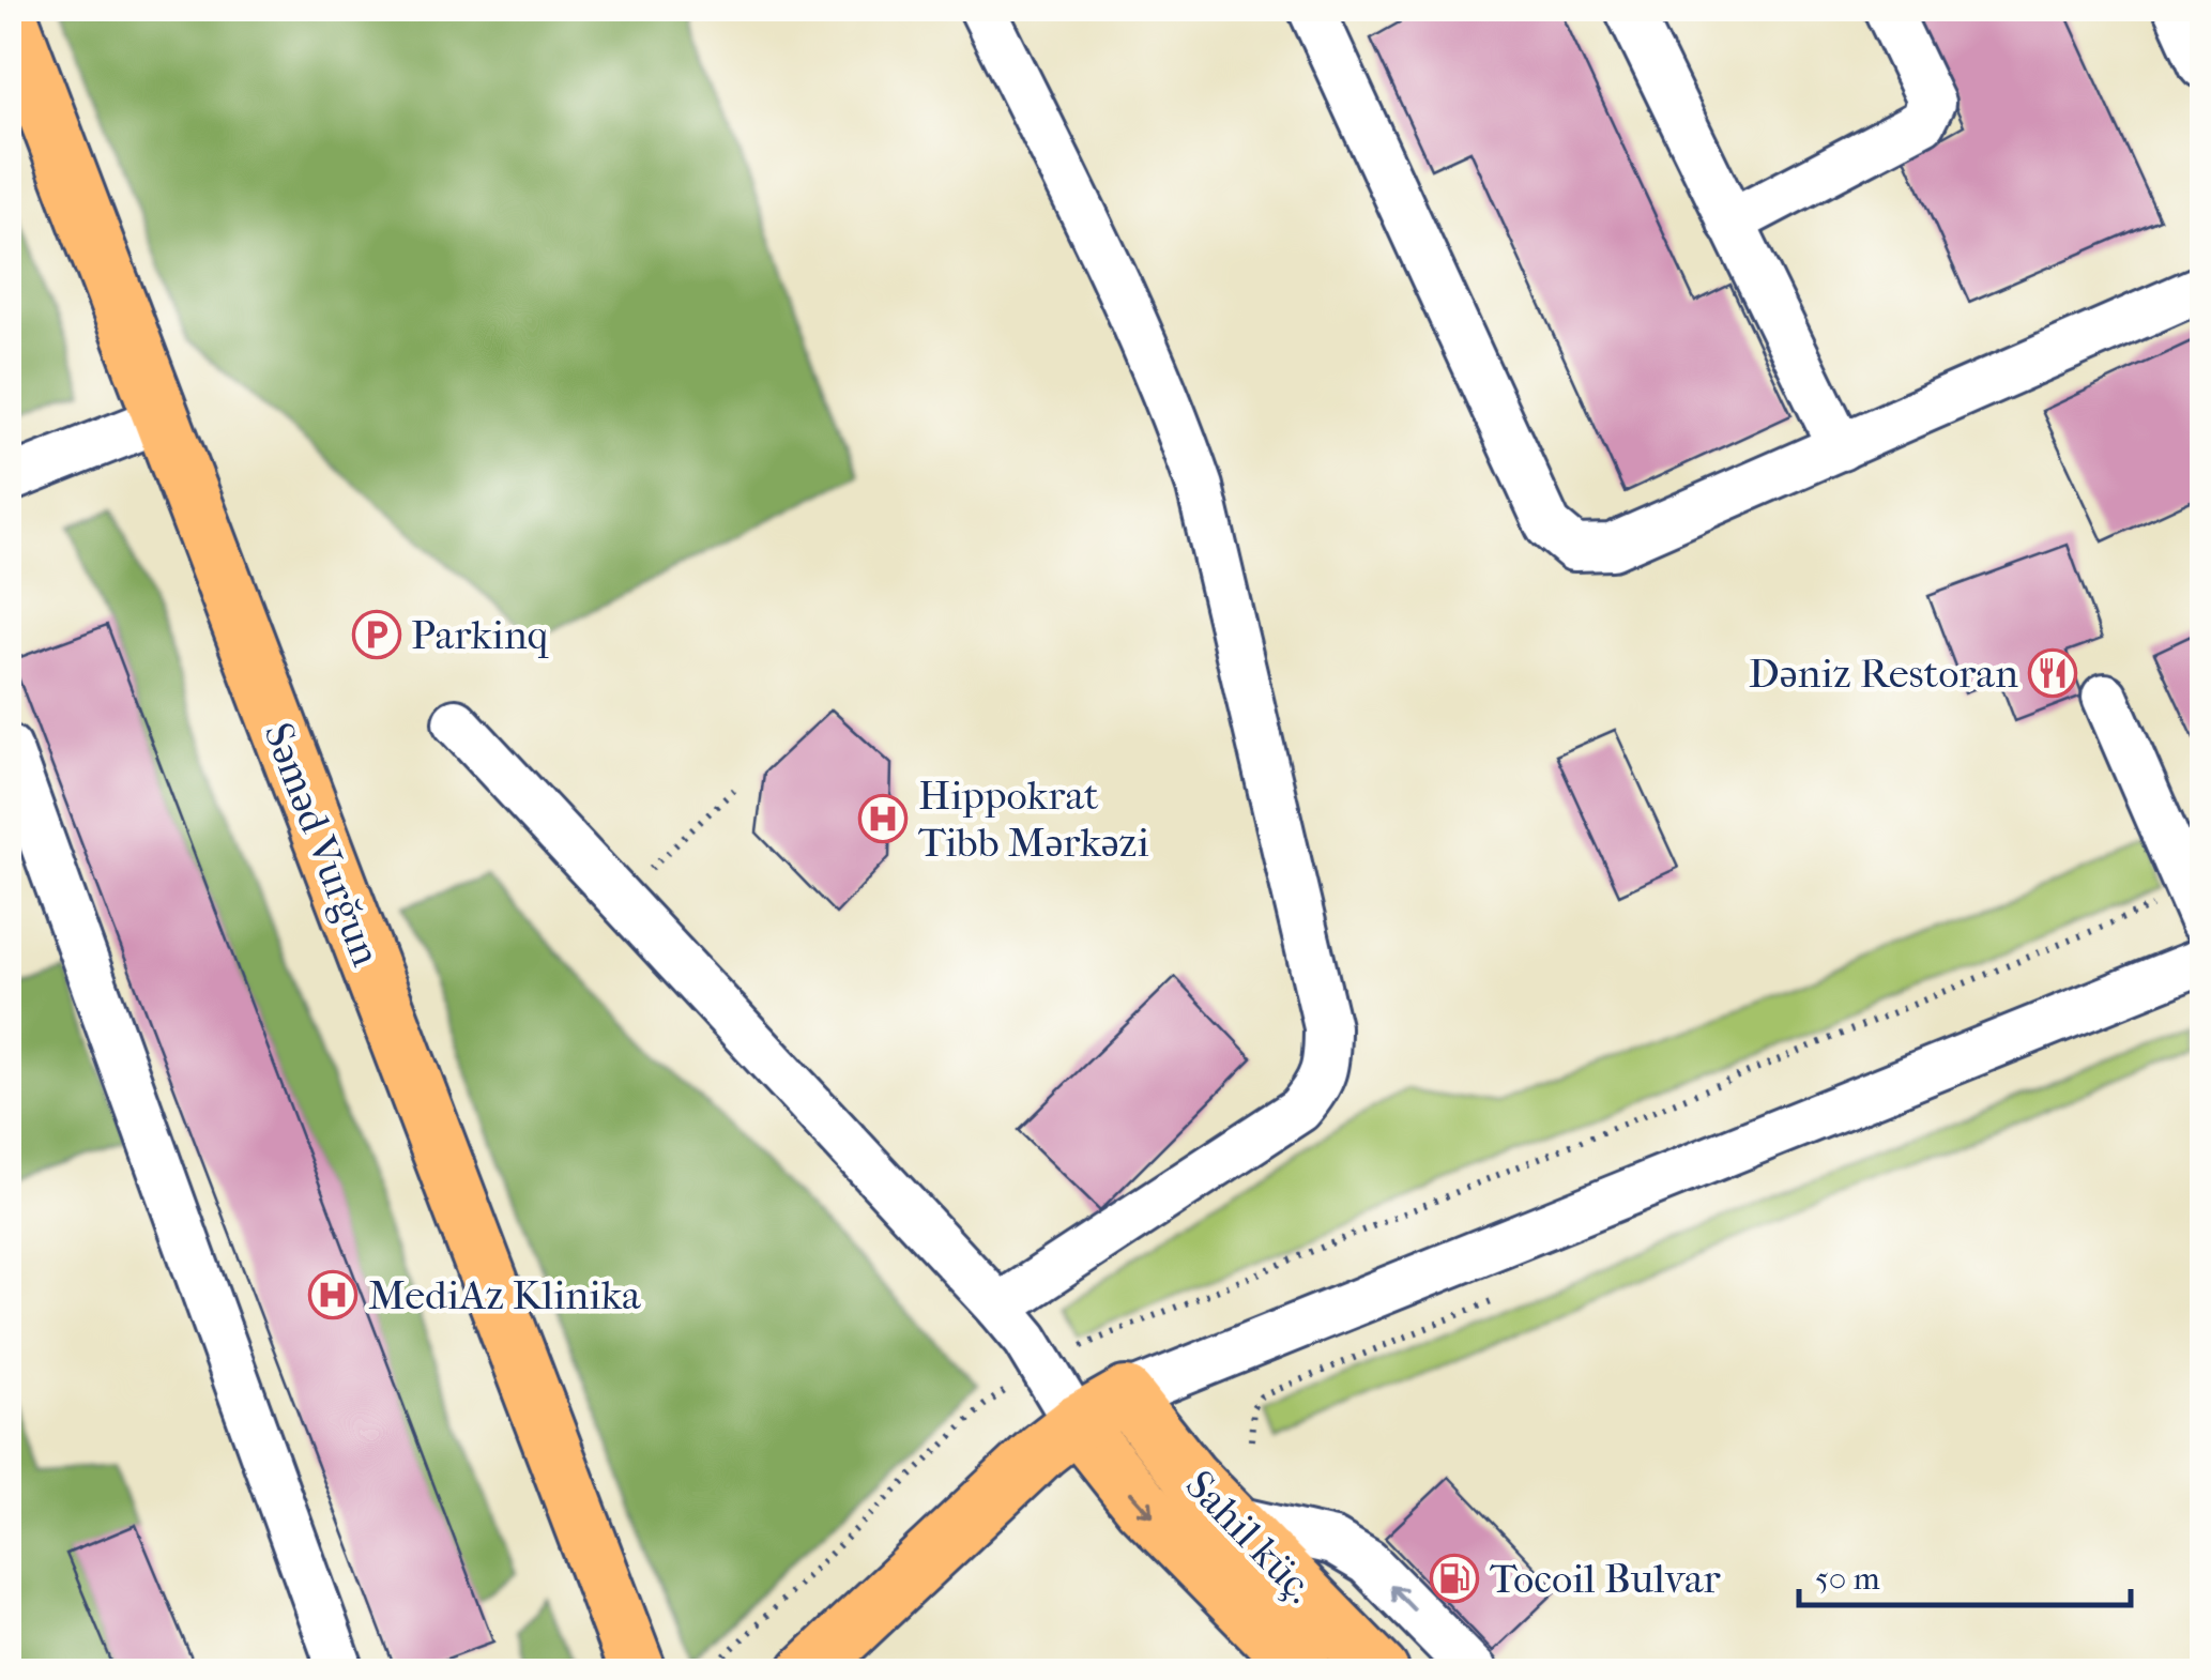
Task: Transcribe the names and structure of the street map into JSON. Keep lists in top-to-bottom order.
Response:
{
  "streets": {
    "main road": ["Səməd Vurğun", "Sahil küç."]
  },
  "places": {
    "parking": ["Parkinq"],
    "restaurant": ["Dəniz Restoran"],
    "hospital": ["Hippokrat Tibb Mərkəzi", "MediAz Klinika"],
    "fuel station": ["Tocoil Bulvar"]
  },
  "scale_bar": "50 m"
}
